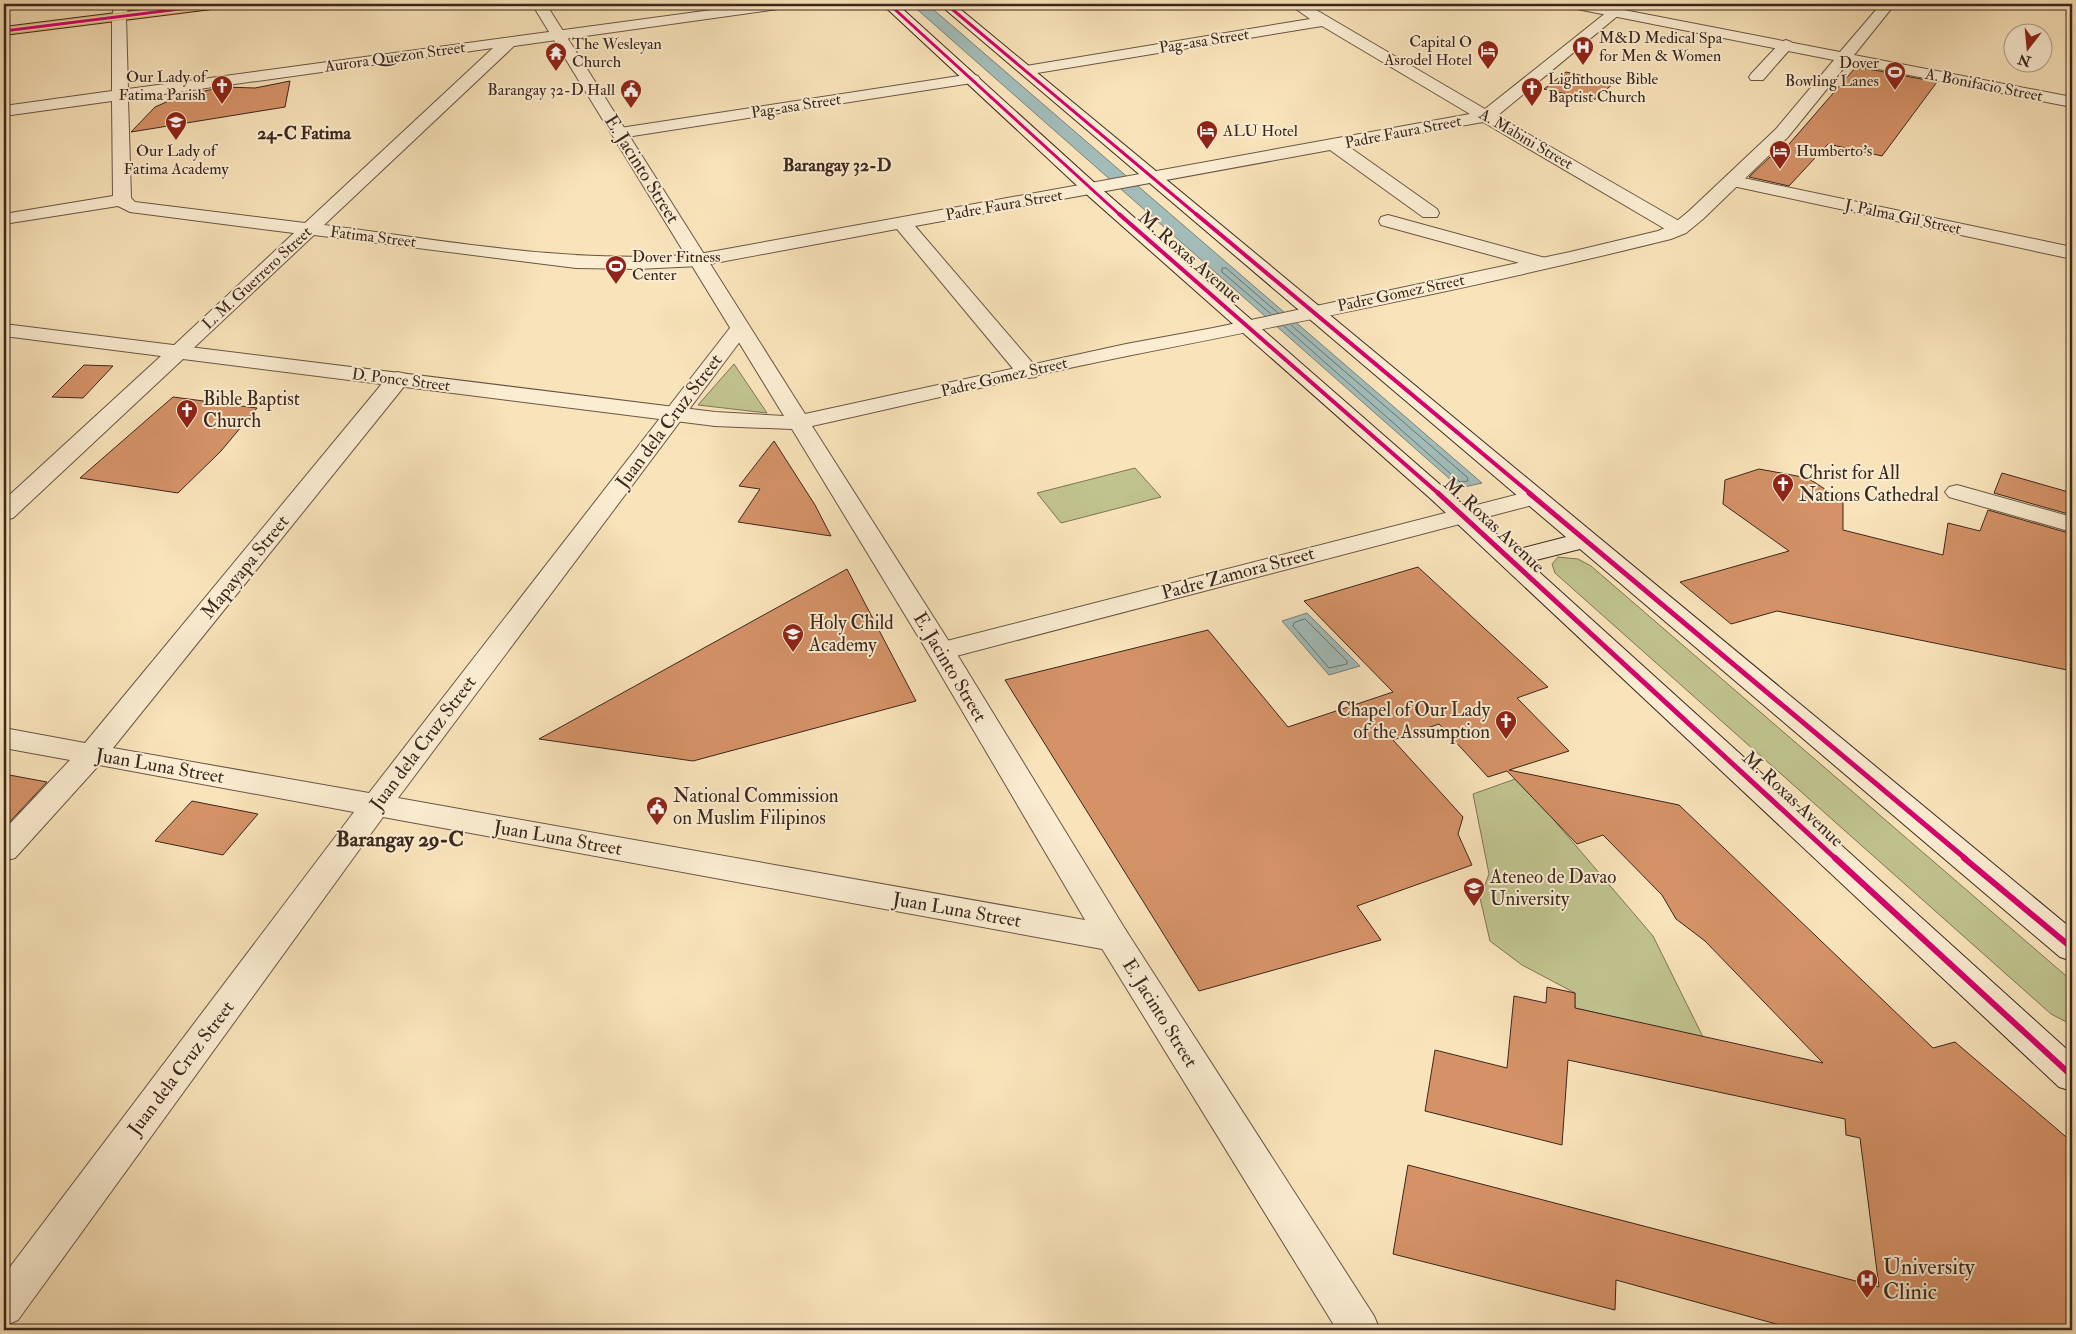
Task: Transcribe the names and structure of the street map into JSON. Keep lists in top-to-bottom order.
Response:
{
  "streets": {
    "street": [
      "Pag-asa Street",
      "Aurora Quezon Street",
      "A. Bonifacio Street",
      "Padre Faura Street",
      "A. Mabini Street",
      "E. Jacinto Street",
      "J. Palma Gil Street",
      "Fatima Street",
      "M. Roxas Avenue",
      "L. M. Guerrero Street",
      "Padre Gomez Street",
      "D. Ponce Street",
      "Juan dela Cruz Street",
      "Mapayapa Street",
      "Padre Zamora Street",
      "Juan Luna Street"
    ]
  },
  "crossings": [
    ["Pag-asa Street", "A. Mabini Street"],
    ["Pag-asa Street", "E. Jacinto Street"],
    ["Pag-asa Street", "M. Roxas Avenue"],
    ["Aurora Quezon Street", "E. Jacinto Street"],
    ["Aurora Quezon Street", "L. M. Guerrero Street"],
    ["A. Bonifacio Street", "Padre Gomez Street"],
    ["Padre Faura Street", "A. Mabini Street"],
    ["Padre Faura Street", "E. Jacinto Street"],
    ["Padre Faura Street", "Fatima Street"],
    ["Padre Faura Street", "M. Roxas Avenue"],
    ["A. Mabini Street", "Padre Gomez Street"],
    ["E. Jacinto Street", "Fatima Street"],
    ["E. Jacinto Street", "Padre Gomez Street"],
    ["E. Jacinto Street", "D. Ponce Street"],
    ["E. Jacinto Street", "Juan dela Cruz Street"],
    ["E. Jacinto Street", "Padre Zamora Street"],
    ["E. Jacinto Street", "Juan Luna Street"],
    ["J. Palma Gil Street", "Padre Gomez Street"],
    ["Fatima Street", "L. M. Guerrero Street"],
    ["M. Roxas Avenue", "Padre Gomez Street"],
    ["M. Roxas Avenue", "Padre Zamora Street"],
    ["L. M. Guerrero Street", "D. Ponce Street"],
    ["Padre Gomez Street", "D. Ponce Street"],
    ["D. Ponce Street", "Juan dela Cruz Street"],
    ["D. Ponce Street", "Mapayapa Street"],
    ["Juan dela Cruz Street", "Juan Luna Street"],
    ["Mapayapa Street", "Juan Luna Street"]
  ],
  "districts": ["24-C Fatima", "Barangay 32-D", "Barangay 29-C"],
  "places": {
    "hospital": ["M&D Medical Spa for Men & Women", "University Clinic"],
    "hotel": ["Capital O Asrodel Hotel", "ALU Hotel", "Humberto's"],
    "temple": ["The Wesleyan Church"],
    "sports": ["Dover Bowling Lanes", "Dover Fitness Center"],
    "church": [
      "Our Lady of Fatima Parish",
      "Lighthouse Bible Baptist Church",
      "Bible Baptist Church",
      "Christ for All Nations Cathedral",
      "Chapel of Our Lady of the Assumption"
    ],
    "public building": ["Barangay 32-D Hall", "National Commission on Muslim Filipinos"],
    "school or university": ["Our Lady of Fatima Academy", "Holy Child Academy", "Ateneo de Davao University"]
  },
  "north": "bottom"
}
